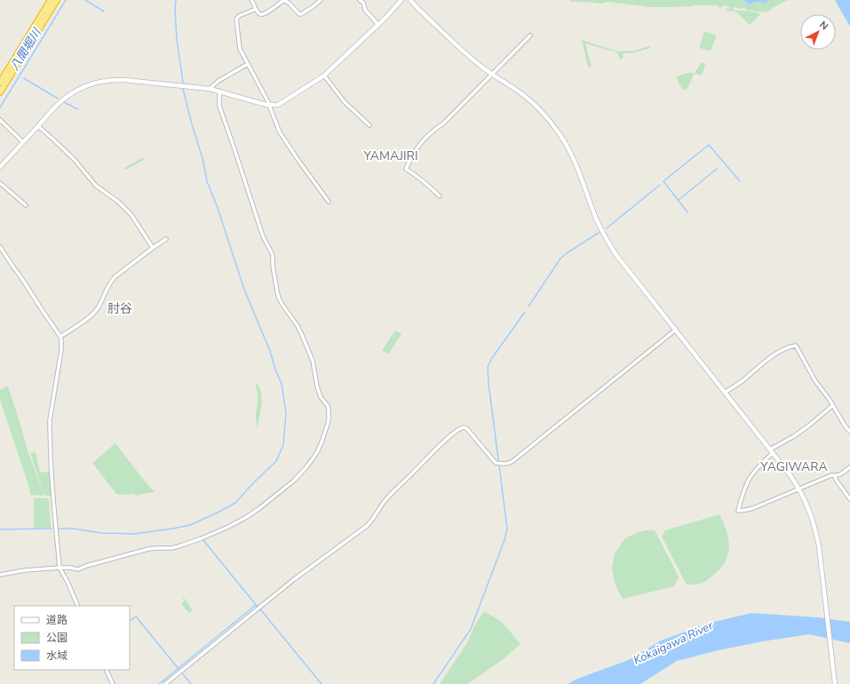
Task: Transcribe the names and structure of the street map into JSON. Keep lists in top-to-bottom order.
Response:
{
  "districts": ["YAMAJIRI", "肘谷", "YAGIWARA"],
  "water": ["八間堀川", "Kokaigawa River"],
  "legend": ["道路", "公園", "水域"],
  "north": "top right"
}
